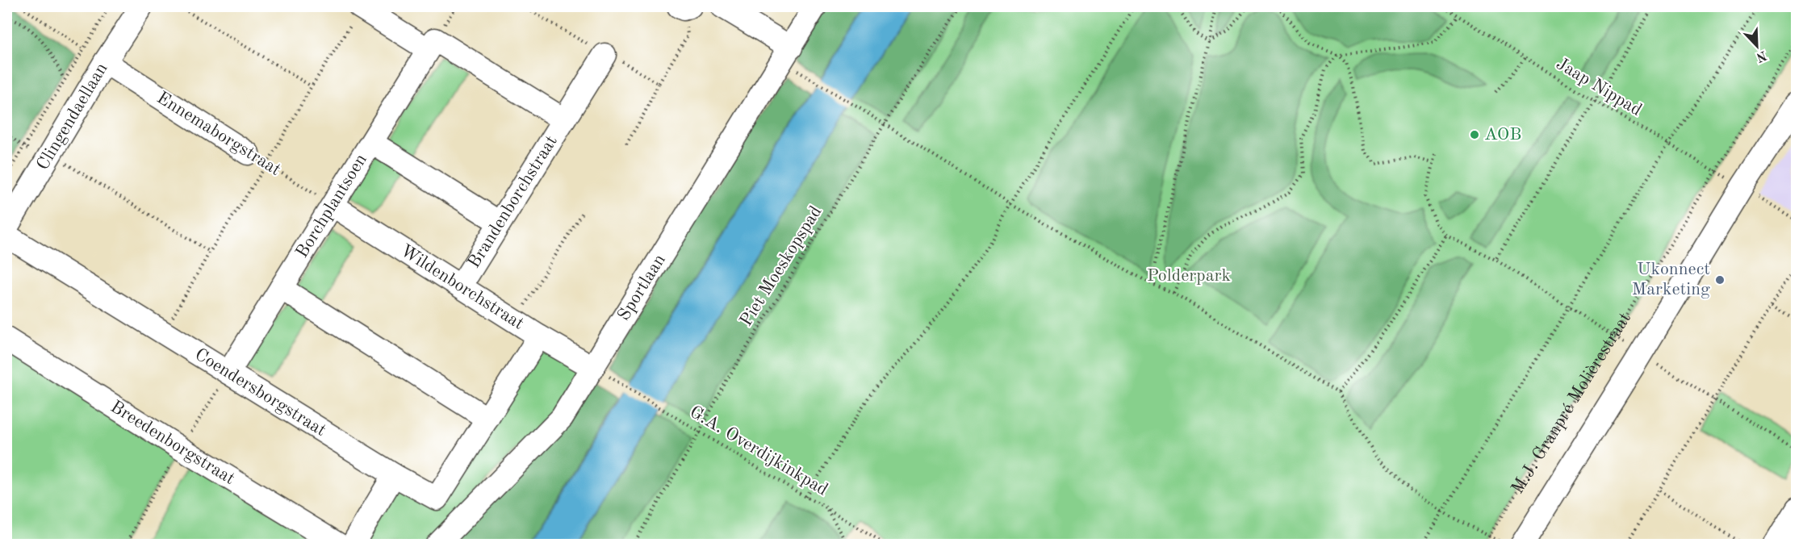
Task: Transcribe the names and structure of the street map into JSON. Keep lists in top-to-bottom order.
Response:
{
  "streets": {
    "street": [
      "Clingendaellaan",
      "Ennemaborgstraat",
      "Brandenborchstraat",
      "Borchplantsoen",
      "Wildenborchstraat",
      "Sportlaan",
      "Coendersborgstraat",
      "M.J. Granpré Molièrestraat",
      "Breedenborgstraat"
    ],
    "path": ["Jaap Nippad", "Piet Moeskopspad", "G.A. Overdijkinkpad"]
  },
  "crossings": [
    ["Jaap Nippad", "M.J. Granpré Molièrestraat"],
    ["Clingendaellaan", "Ennemaborgstraat"],
    ["Ennemaborgstraat", "Borchplantsoen"],
    ["Ennemaborgstraat", "Wildenborchstraat"],
    ["Brandenborchstraat", "Borchplantsoen"],
    ["Brandenborchstraat", "Wildenborchstraat"],
    ["Borchplantsoen", "Wildenborchstraat"],
    ["Borchplantsoen", "Coendersborgstraat"],
    ["Piet Moeskopspad", "G.A. Overdijkinkpad"],
    ["Wildenborchstraat", "Sportlaan"],
    ["Wildenborchstraat", "Coendersborgstraat"]
  ],
  "parks": ["Polderpark"],
  "places": ["AOB", "Ukonnect Marketing"],
  "north": "bottom right"
}
